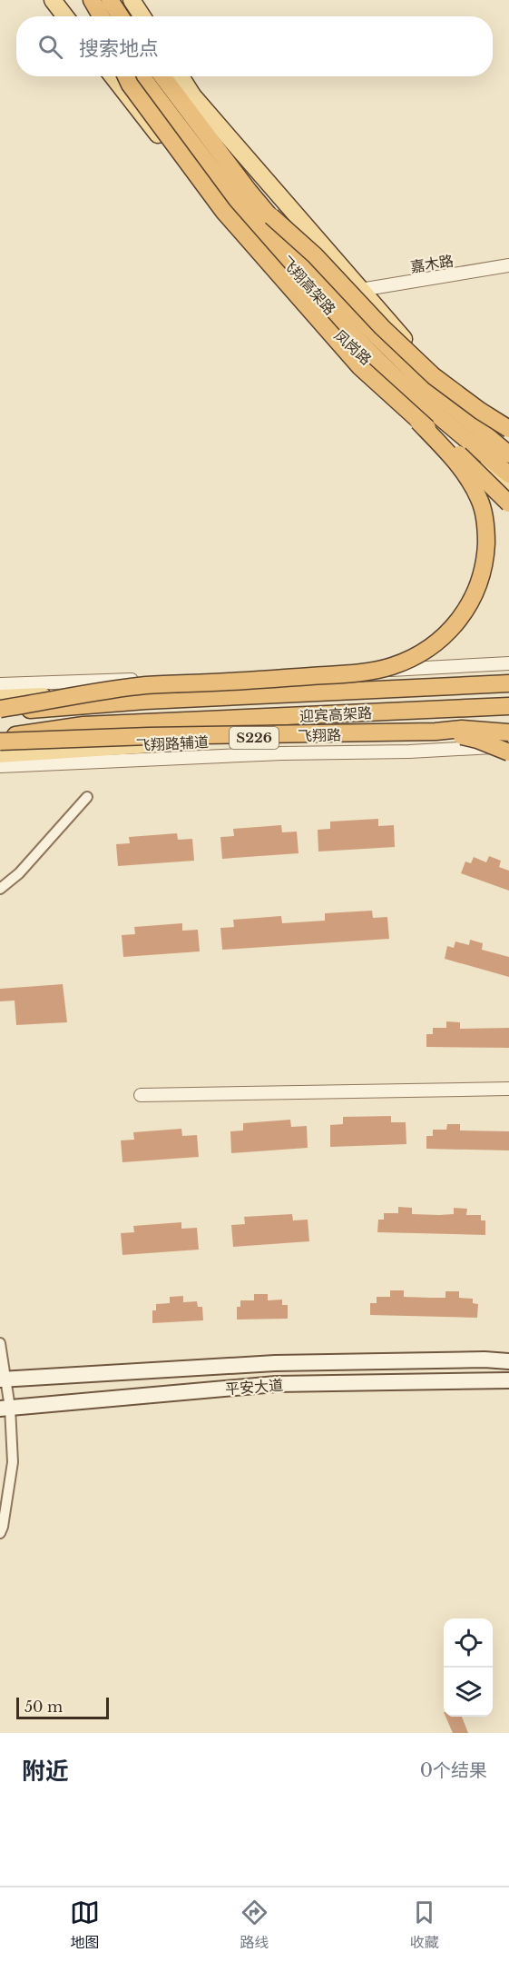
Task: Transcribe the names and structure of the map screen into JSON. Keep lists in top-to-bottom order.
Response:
{
  "streets": {
    "highway": ["飞翔高架路", "迎宾高架路"],
    "main road": [
      "凤岗路",
      "飞翔路",
      "S226",
      "平安大道"
    ],
    "street": ["嘉木路", "飞翔路辅道"]
  },
  "scale_bar": "50 m",
  "page": {
    "search": "搜索地点",
    "scale": "50 m",
    "heading": ["附近", "0个结果"],
    "nav": ["地图", "路线", "收藏"]
  }
}
